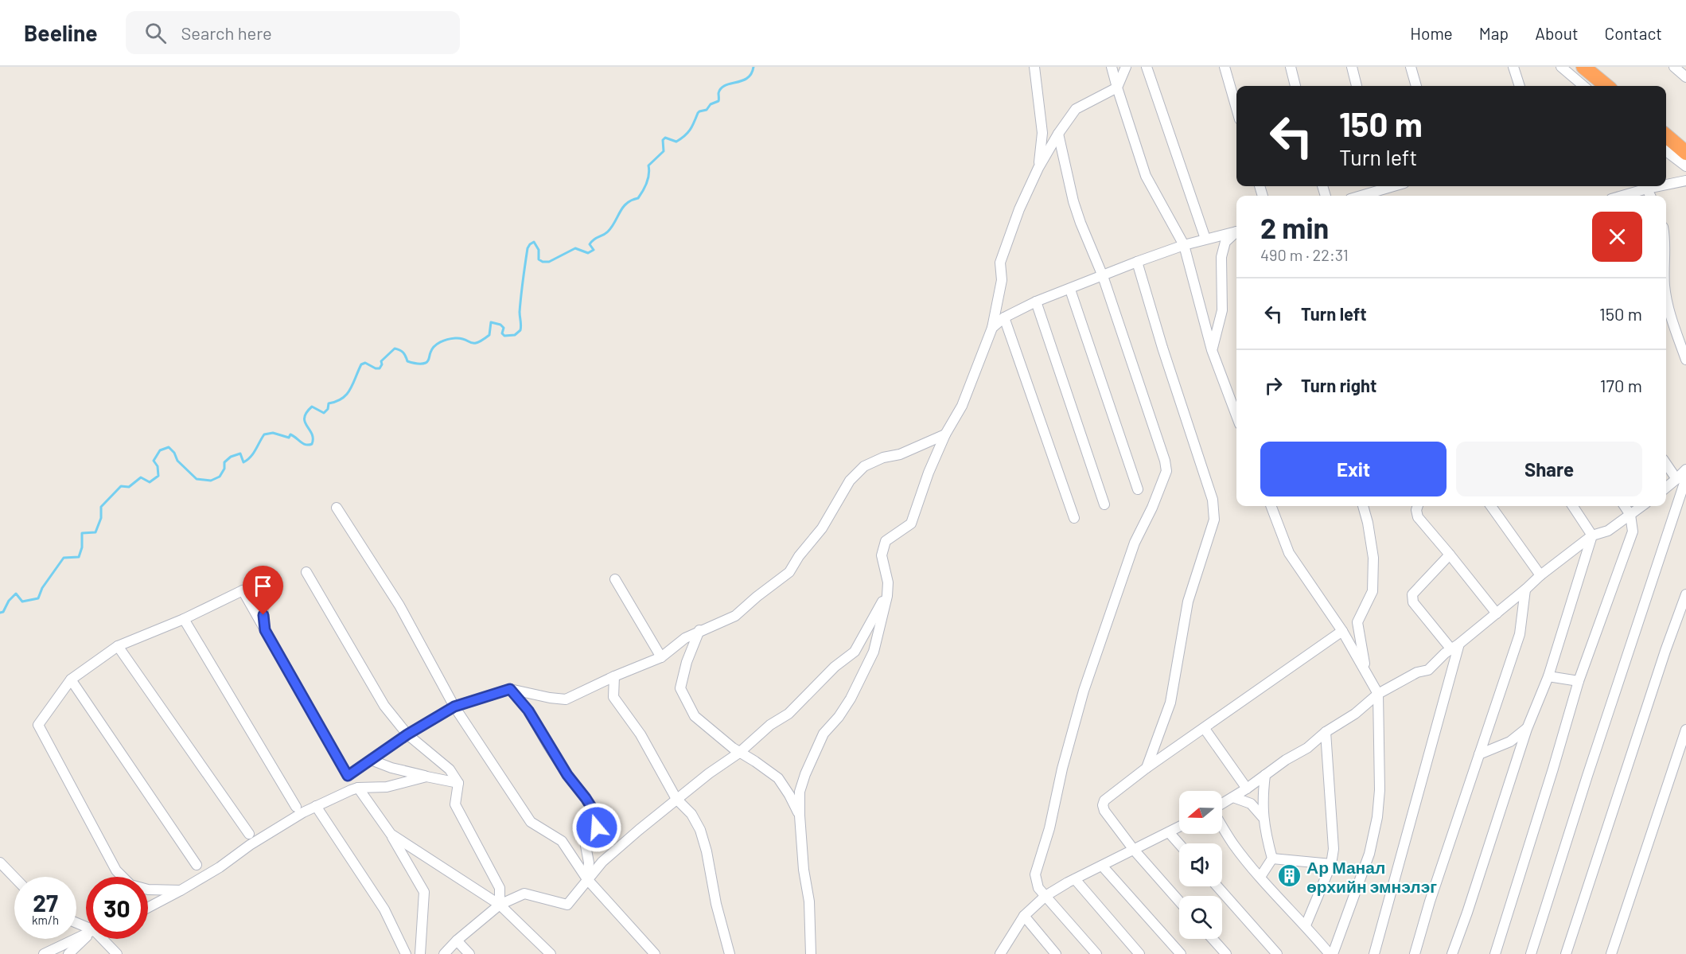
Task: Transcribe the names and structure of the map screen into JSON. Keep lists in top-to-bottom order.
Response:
{
  "places": {
    "building": ["Ар Манал өрхийн эмнэлэг"]
  },
  "north": "left",
  "page": {
    "header": "Beeline",
    "search": "Search here",
    "nav": [
      "Home",
      "Map",
      "About",
      "Contact"
    ],
    "turn": ["150 m", "Turn left"],
    "heading": ["2 min", "490 m · 22:31"],
    "list": [
      {
        "name": "Turn left",
        "value": "150 m"
      },
      {
        "name": "Turn right",
        "value": "170 m"
      }
    ],
    "buttons": ["Exit", "Share"],
    "speed": "27 km/h",
    "limit": "30"
  }
}
